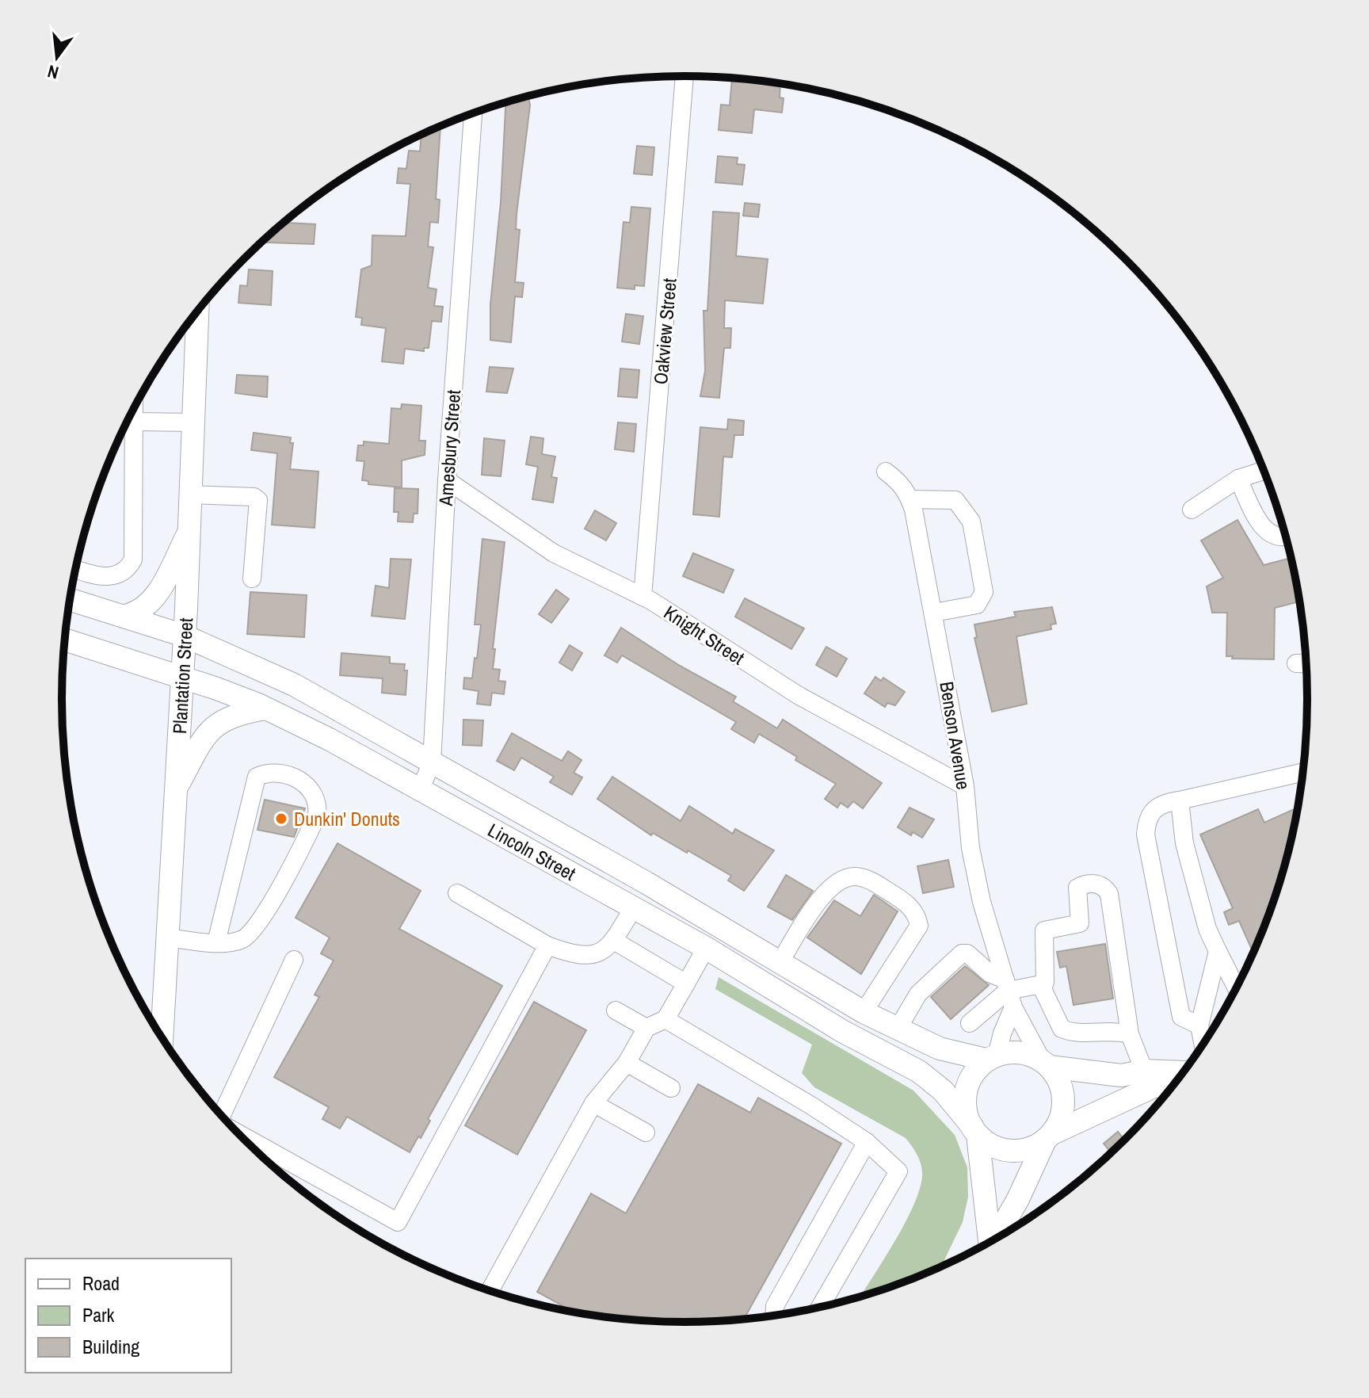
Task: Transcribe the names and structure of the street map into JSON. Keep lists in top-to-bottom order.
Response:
{
  "streets": {
    "main road": ["Plantation Street", "Lincoln Street"],
    "street": [
      "Oakview Street",
      "Amesbury Street",
      "Knight Street",
      "Benson Avenue"
    ]
  },
  "crossings": [
    ["Oakview Street", "Knight Street"],
    ["Amesbury Street", "Knight Street"],
    ["Amesbury Street", "Lincoln Street"],
    ["Knight Street", "Benson Avenue"],
    ["Plantation Street", "Lincoln Street"],
    ["Benson Avenue", "Lincoln Street"]
  ],
  "places": ["Dunkin' Donuts"],
  "legend": ["Road", "Park", "Building"],
  "north": "bottom"
}
